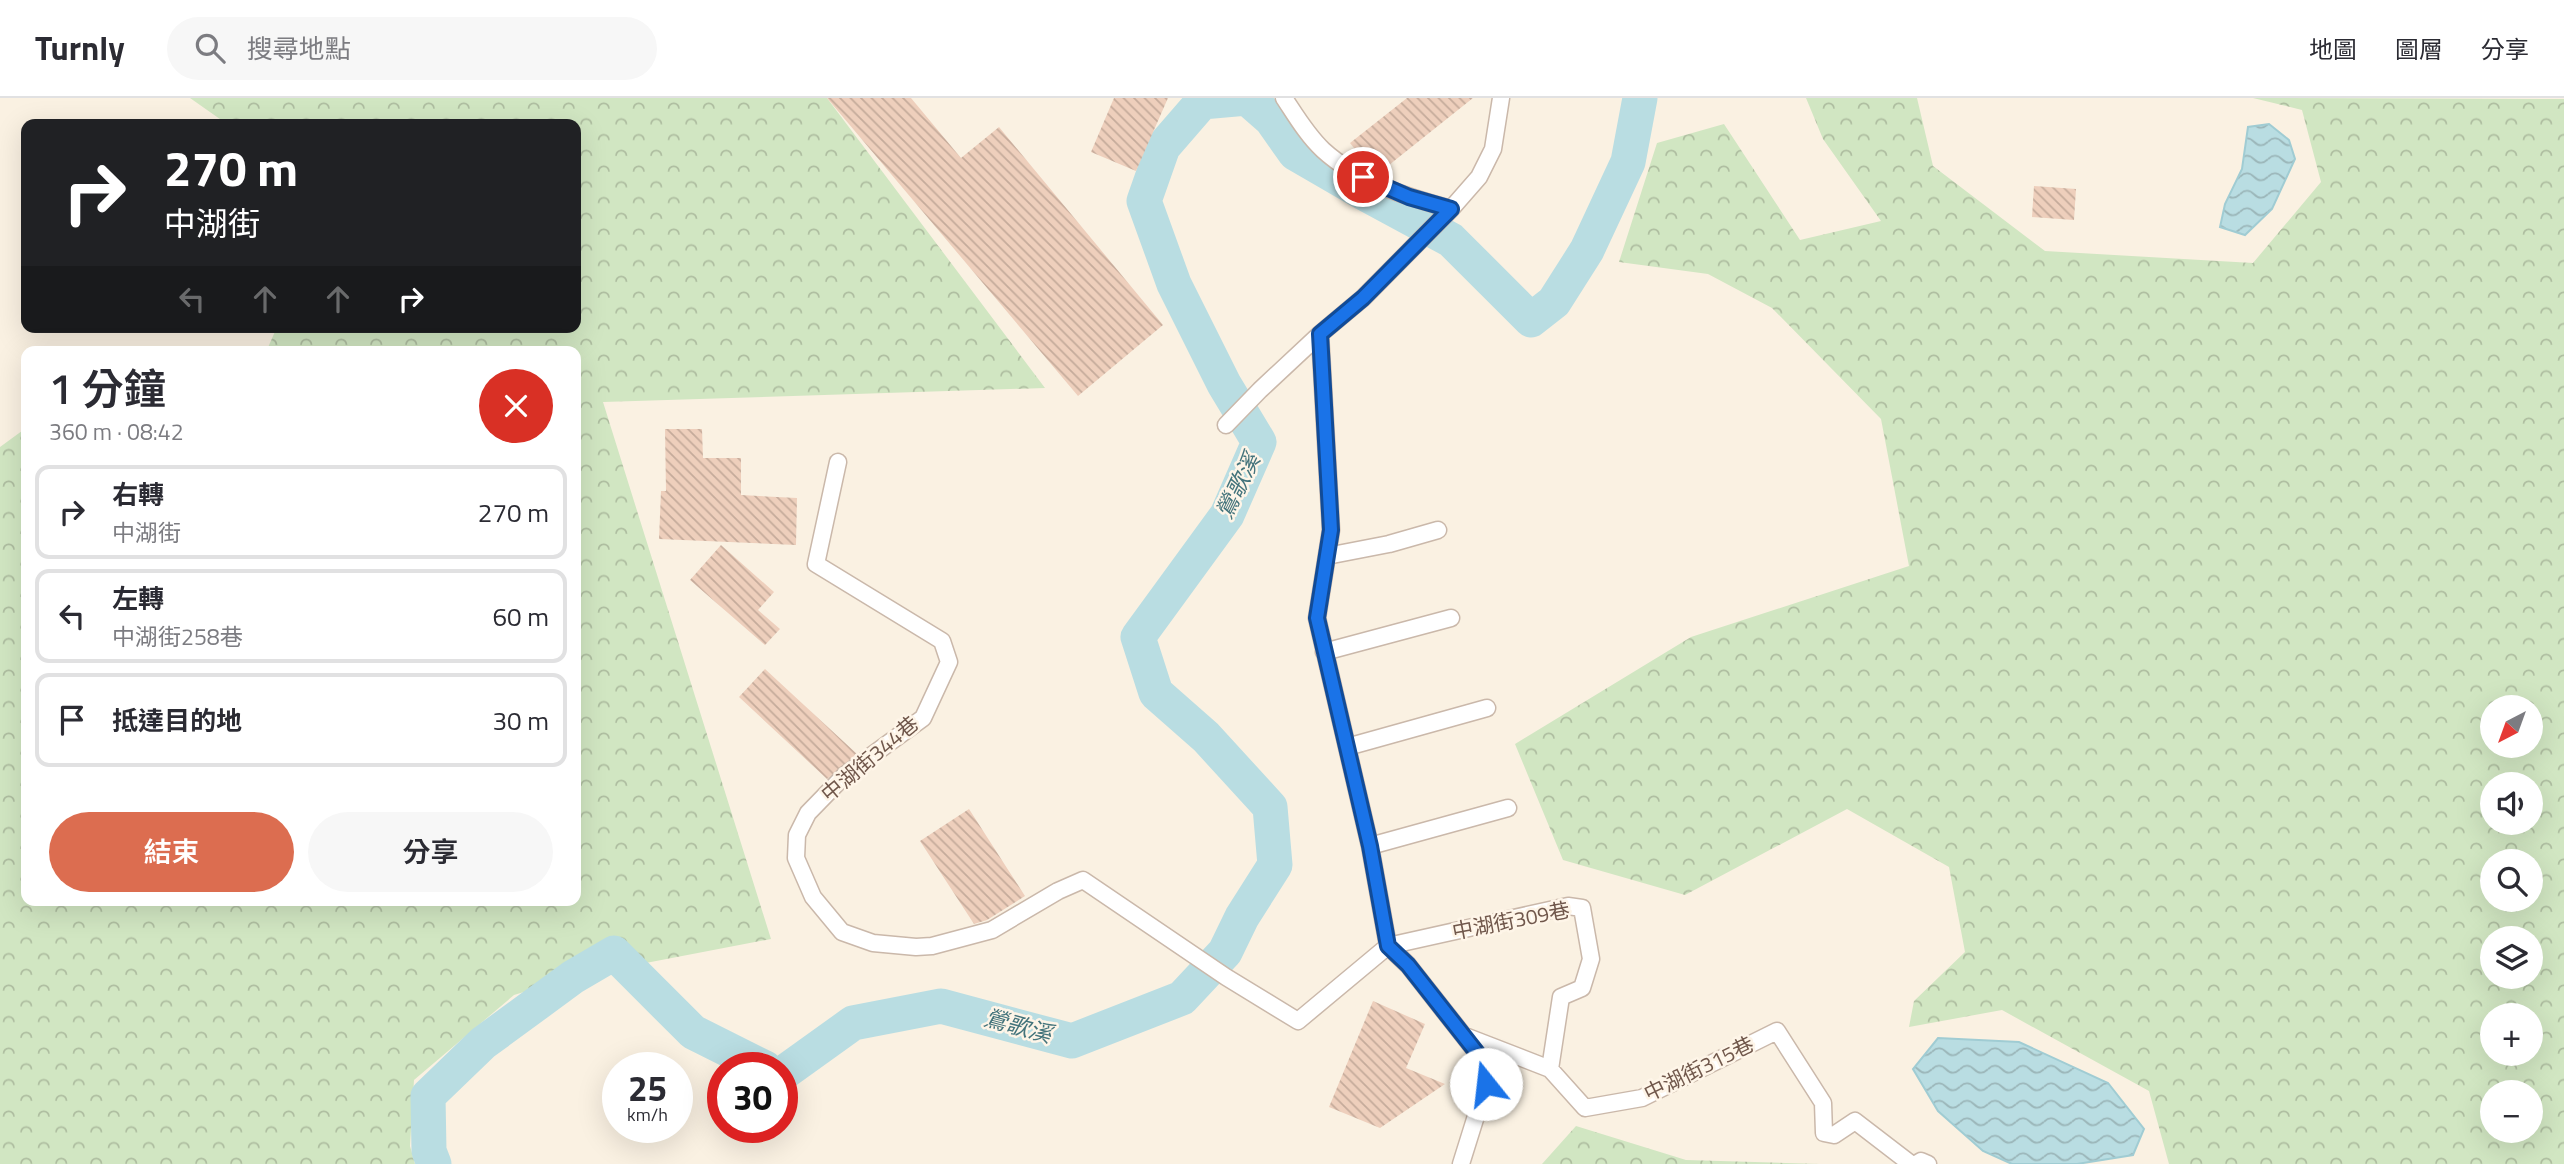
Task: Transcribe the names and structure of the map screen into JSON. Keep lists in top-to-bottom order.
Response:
{
  "streets": {
    "street": ["中湖街344巷", "中湖街309巷", "中湖街315巷"]
  },
  "crossings": [
    ["中湖街344巷", "中湖街309巷"],
    ["中湖街309巷", "中湖街315巷"]
  ],
  "water": ["鶯歌溪"],
  "north": "bottom left",
  "page": {
    "header": "Turnly",
    "search": "搜尋地點",
    "nav": ["地圖", "圖層", "分享"],
    "turn": ["270 m", "中湖街"],
    "heading": ["1 分鐘", "360 m · 08:42"],
    "list": [
      {
        "name": "右轉",
        "note": "中湖街",
        "value": "270 m"
      },
      {
        "name": "左轉",
        "note": "中湖街258巷",
        "value": "60 m"
      },
      {
        "name": "抵達目的地",
        "value": "30 m"
      }
    ],
    "map_buttons": ["+", "−"],
    "buttons": ["結束", "分享"],
    "speed": "25 km/h",
    "limit": "30"
  }
}
